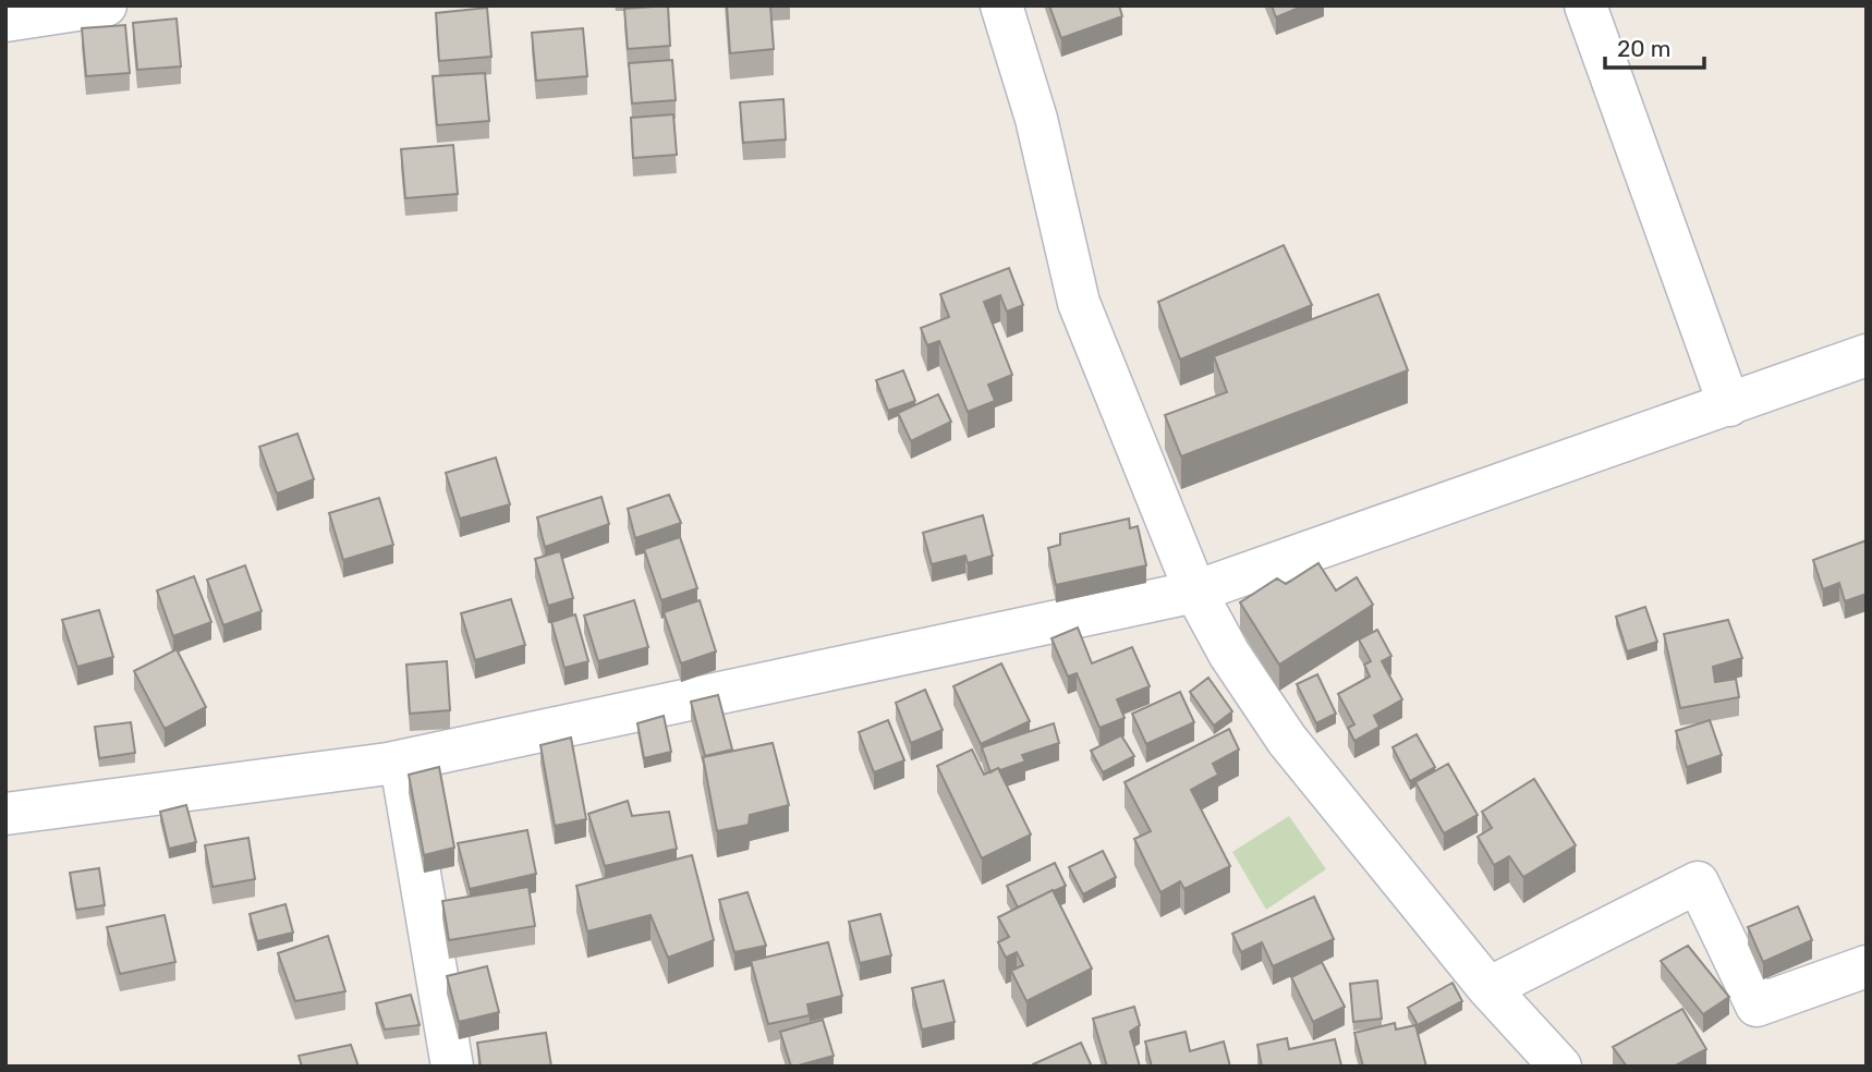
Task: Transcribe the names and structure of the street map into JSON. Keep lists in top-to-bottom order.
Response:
{
  "scale_bar": "20 m"
}
